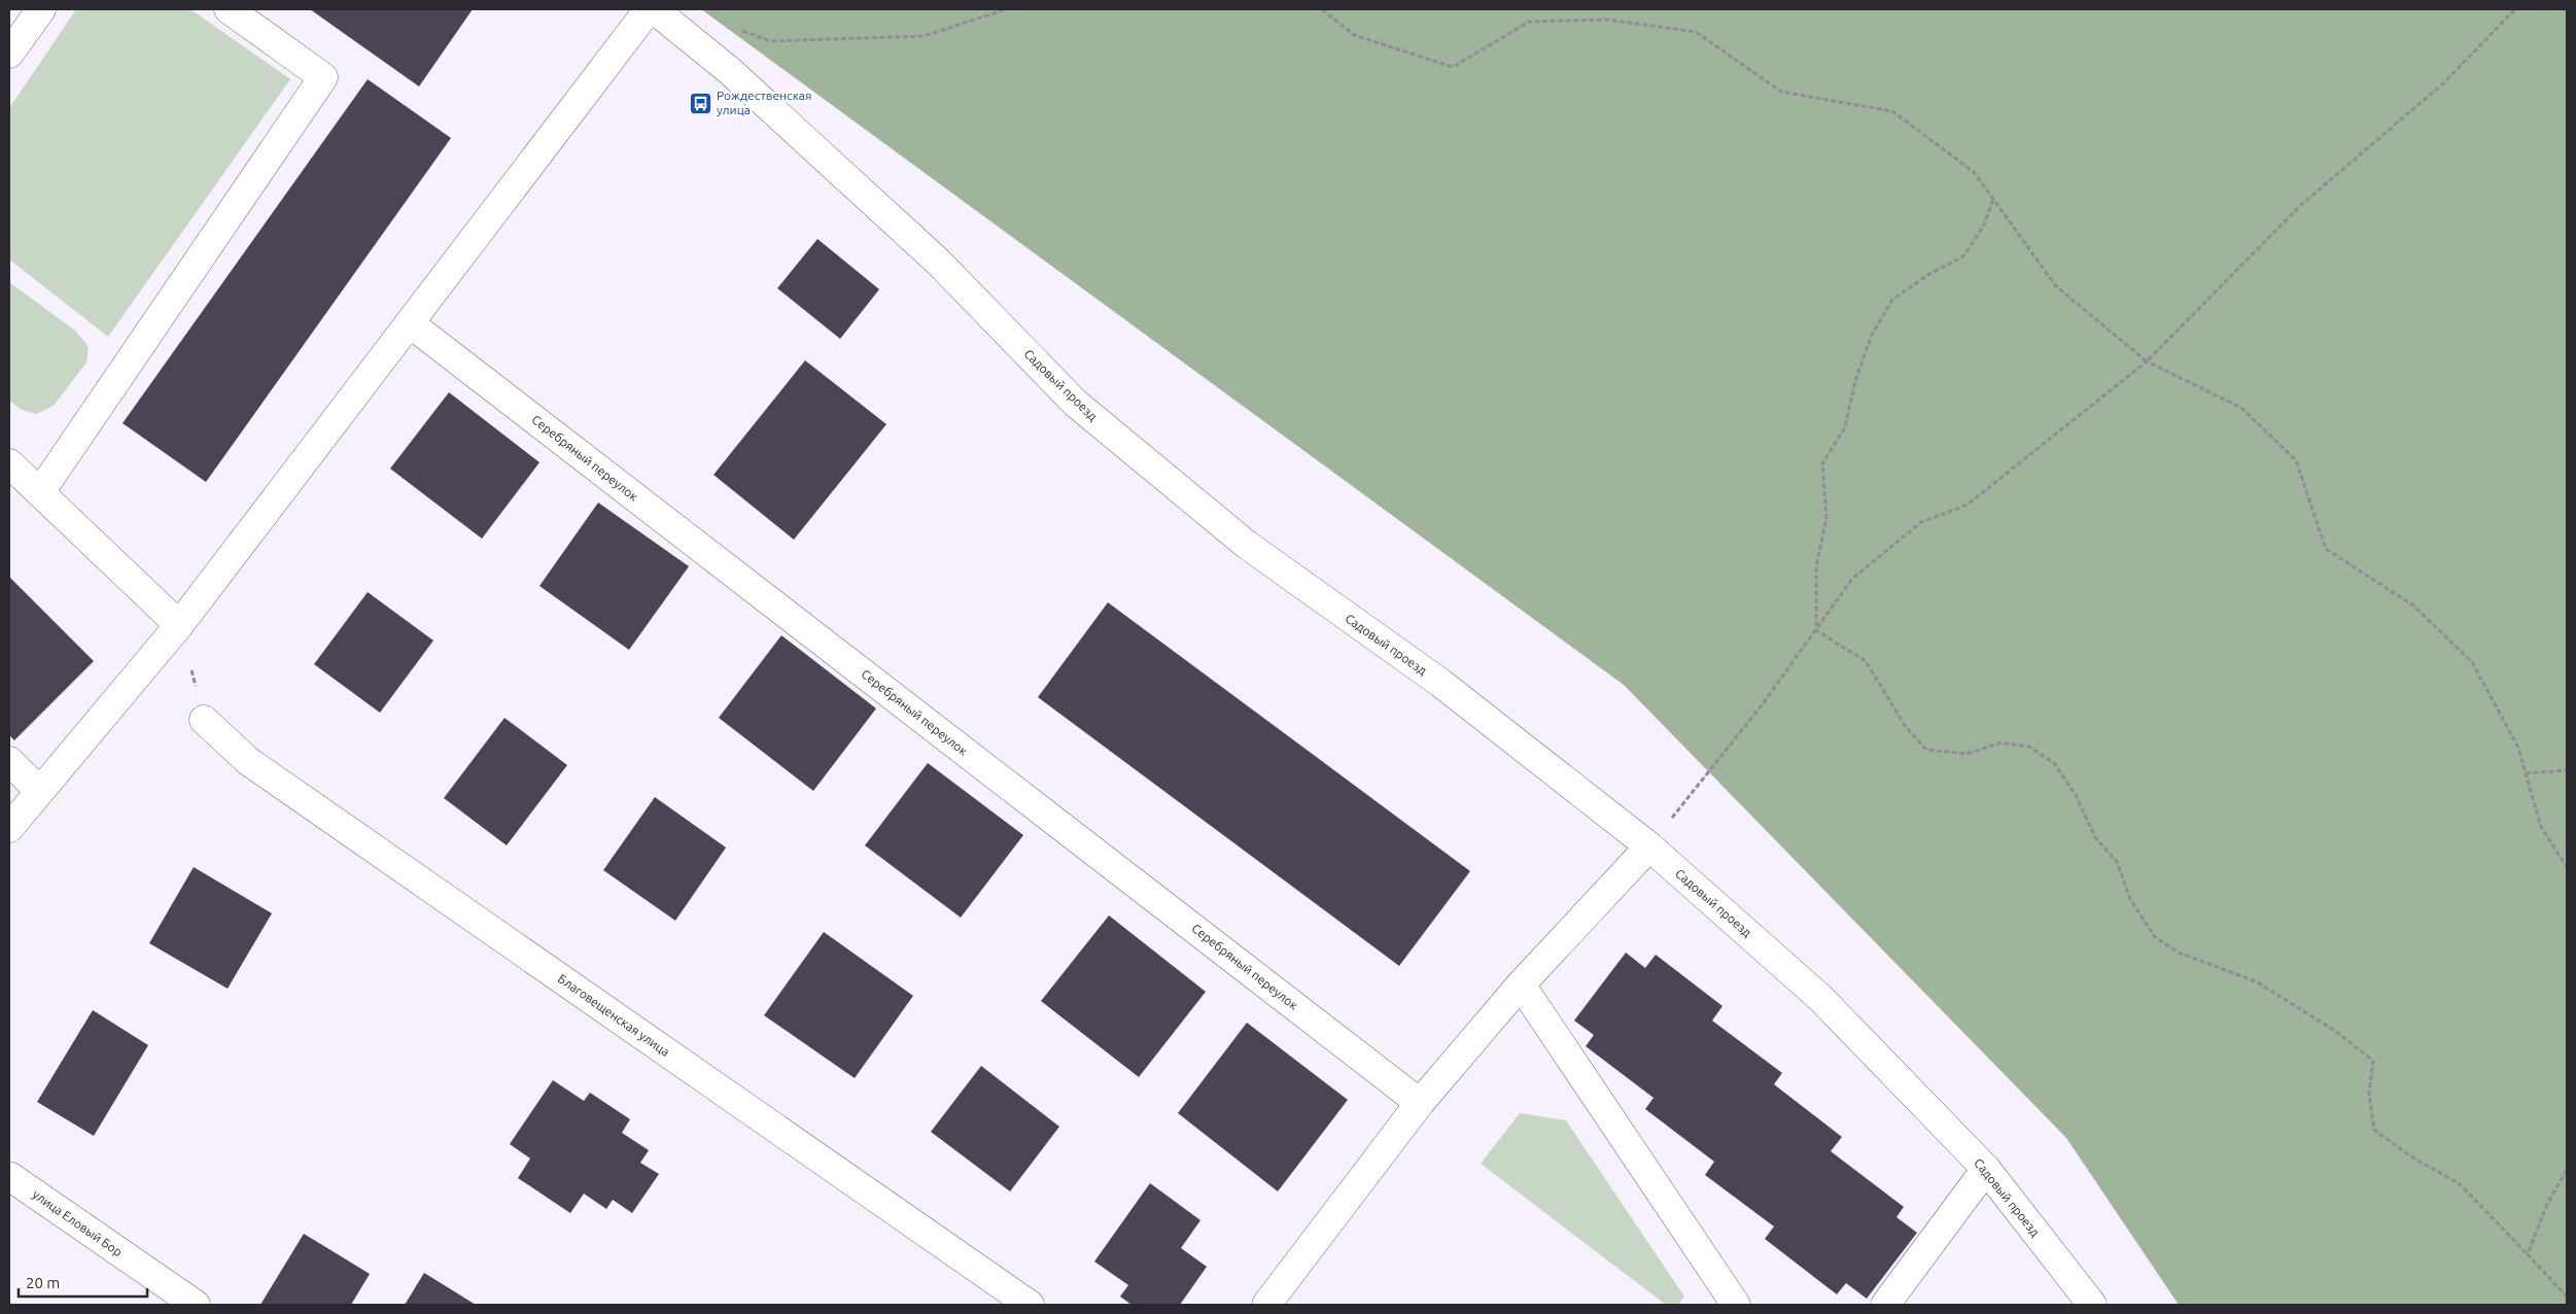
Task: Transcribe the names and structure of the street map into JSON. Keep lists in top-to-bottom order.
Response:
{
  "streets": {
    "street": [
      "Садовый проезд",
      "Серебряный переулок",
      "Благовещенская улица",
      "улица Еловый Бор"
    ]
  },
  "places": {
    "bus stop": ["Рождественская улица"]
  },
  "scale_bar": "20 m"
}
